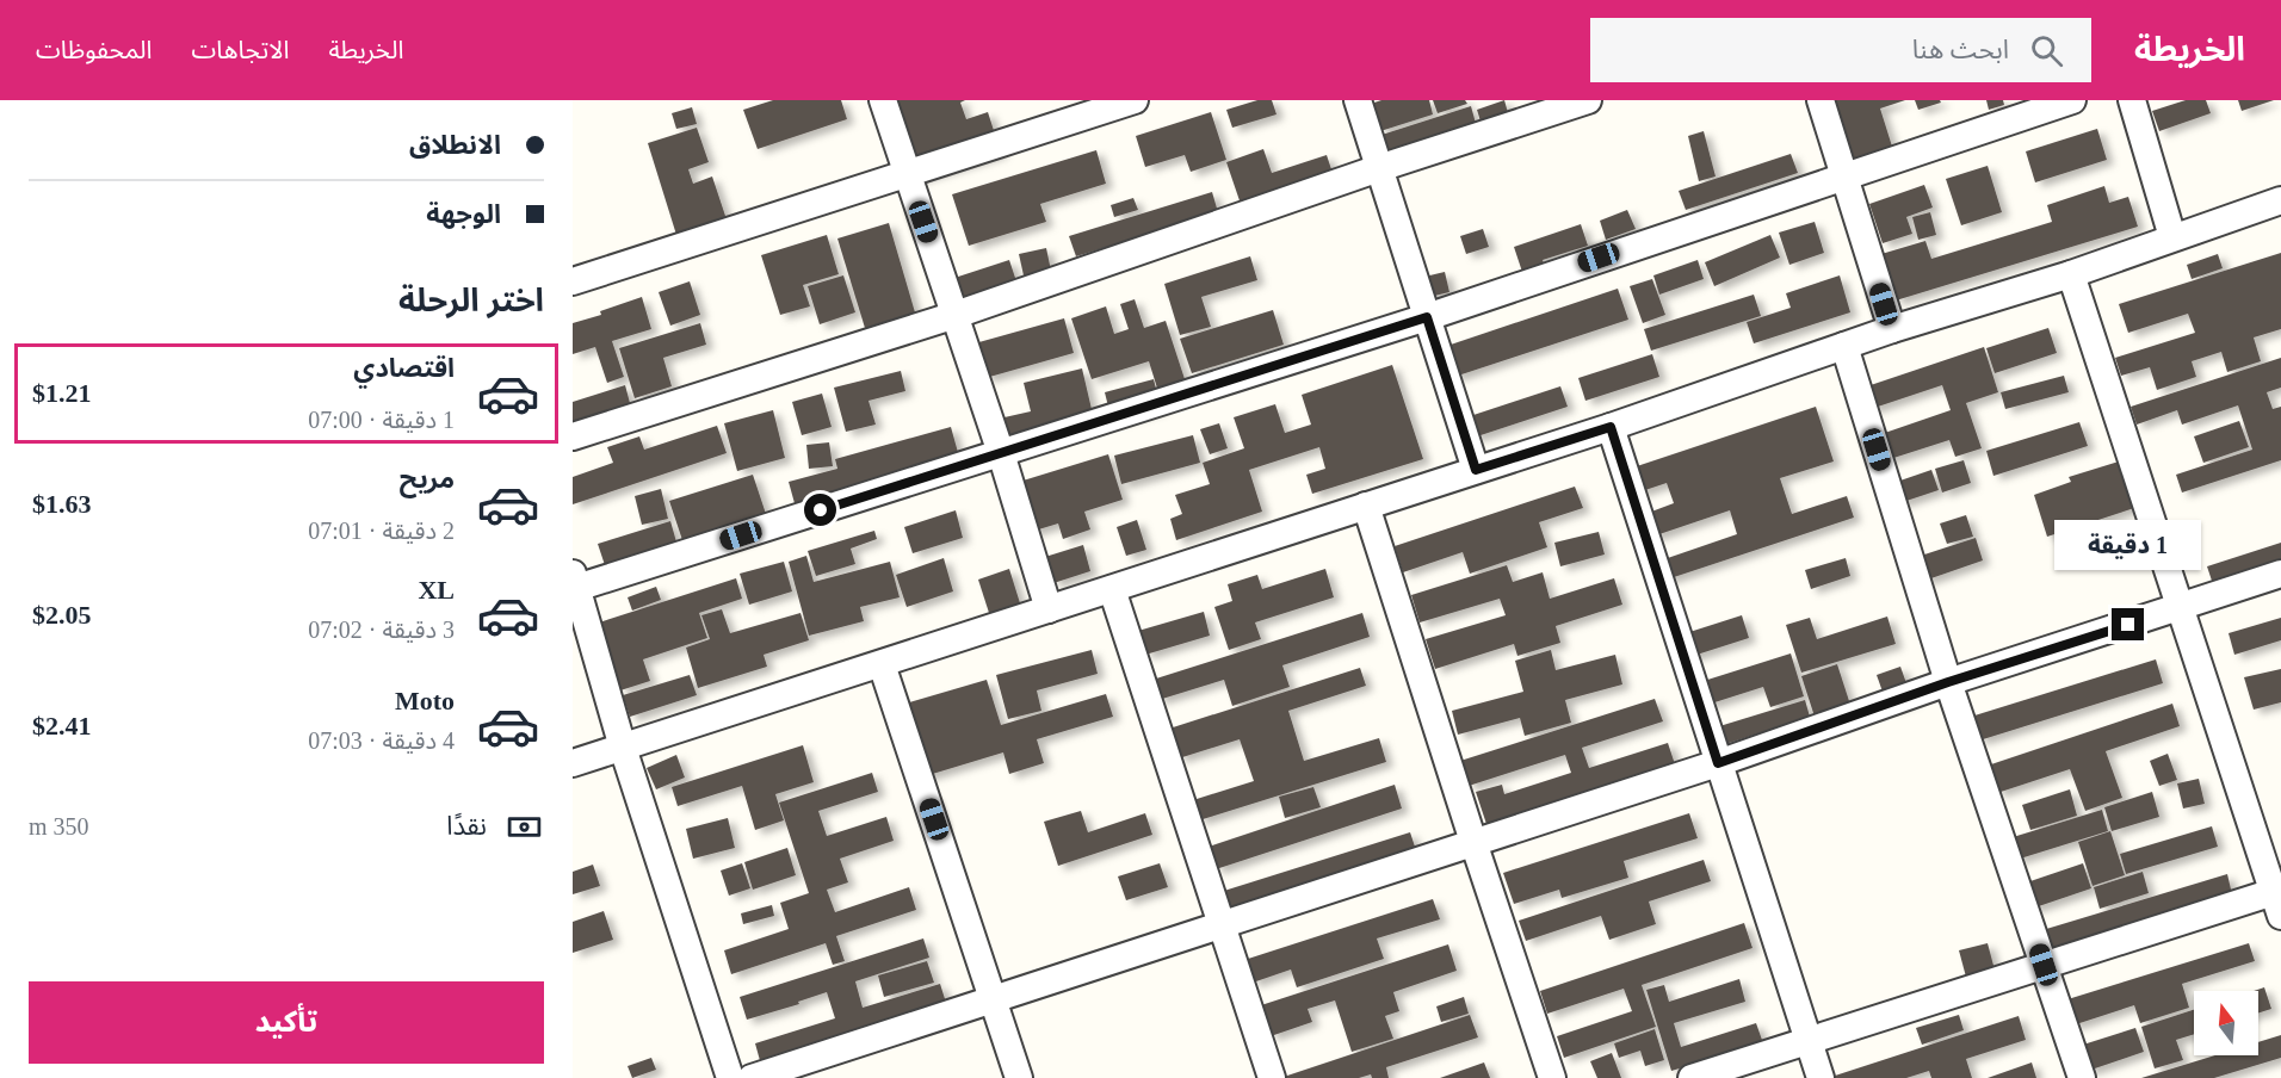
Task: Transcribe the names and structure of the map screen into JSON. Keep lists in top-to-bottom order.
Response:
{
  "north": "top",
  "page": {
    "header": "الخريطة",
    "search": "ابحث هنا",
    "nav": ["الخريطة", "الاتجاهات", "المحفوظات"],
    "banner": ["الانطلاق", "الوجهة"],
    "heading": "اختر الرحلة",
    "list": [
      {
        "name": "اقتصادي",
        "note": "1 دقيقة · 07:00",
        "value": "$1.21"
      },
      {
        "name": "مريح",
        "note": "2 دقيقة · 07:01",
        "value": "$1.63"
      },
      {
        "name": "XL",
        "note": "3 دقيقة · 07:02",
        "value": "$2.05"
      },
      {
        "name": "Moto",
        "note": "4 دقيقة · 07:03",
        "value": "$2.41"
      }
    ],
    "bubble": "1 دقيقة",
    "pay": ["نقدًا", "350 m"],
    "buttons": "تأكيد"
  }
}
